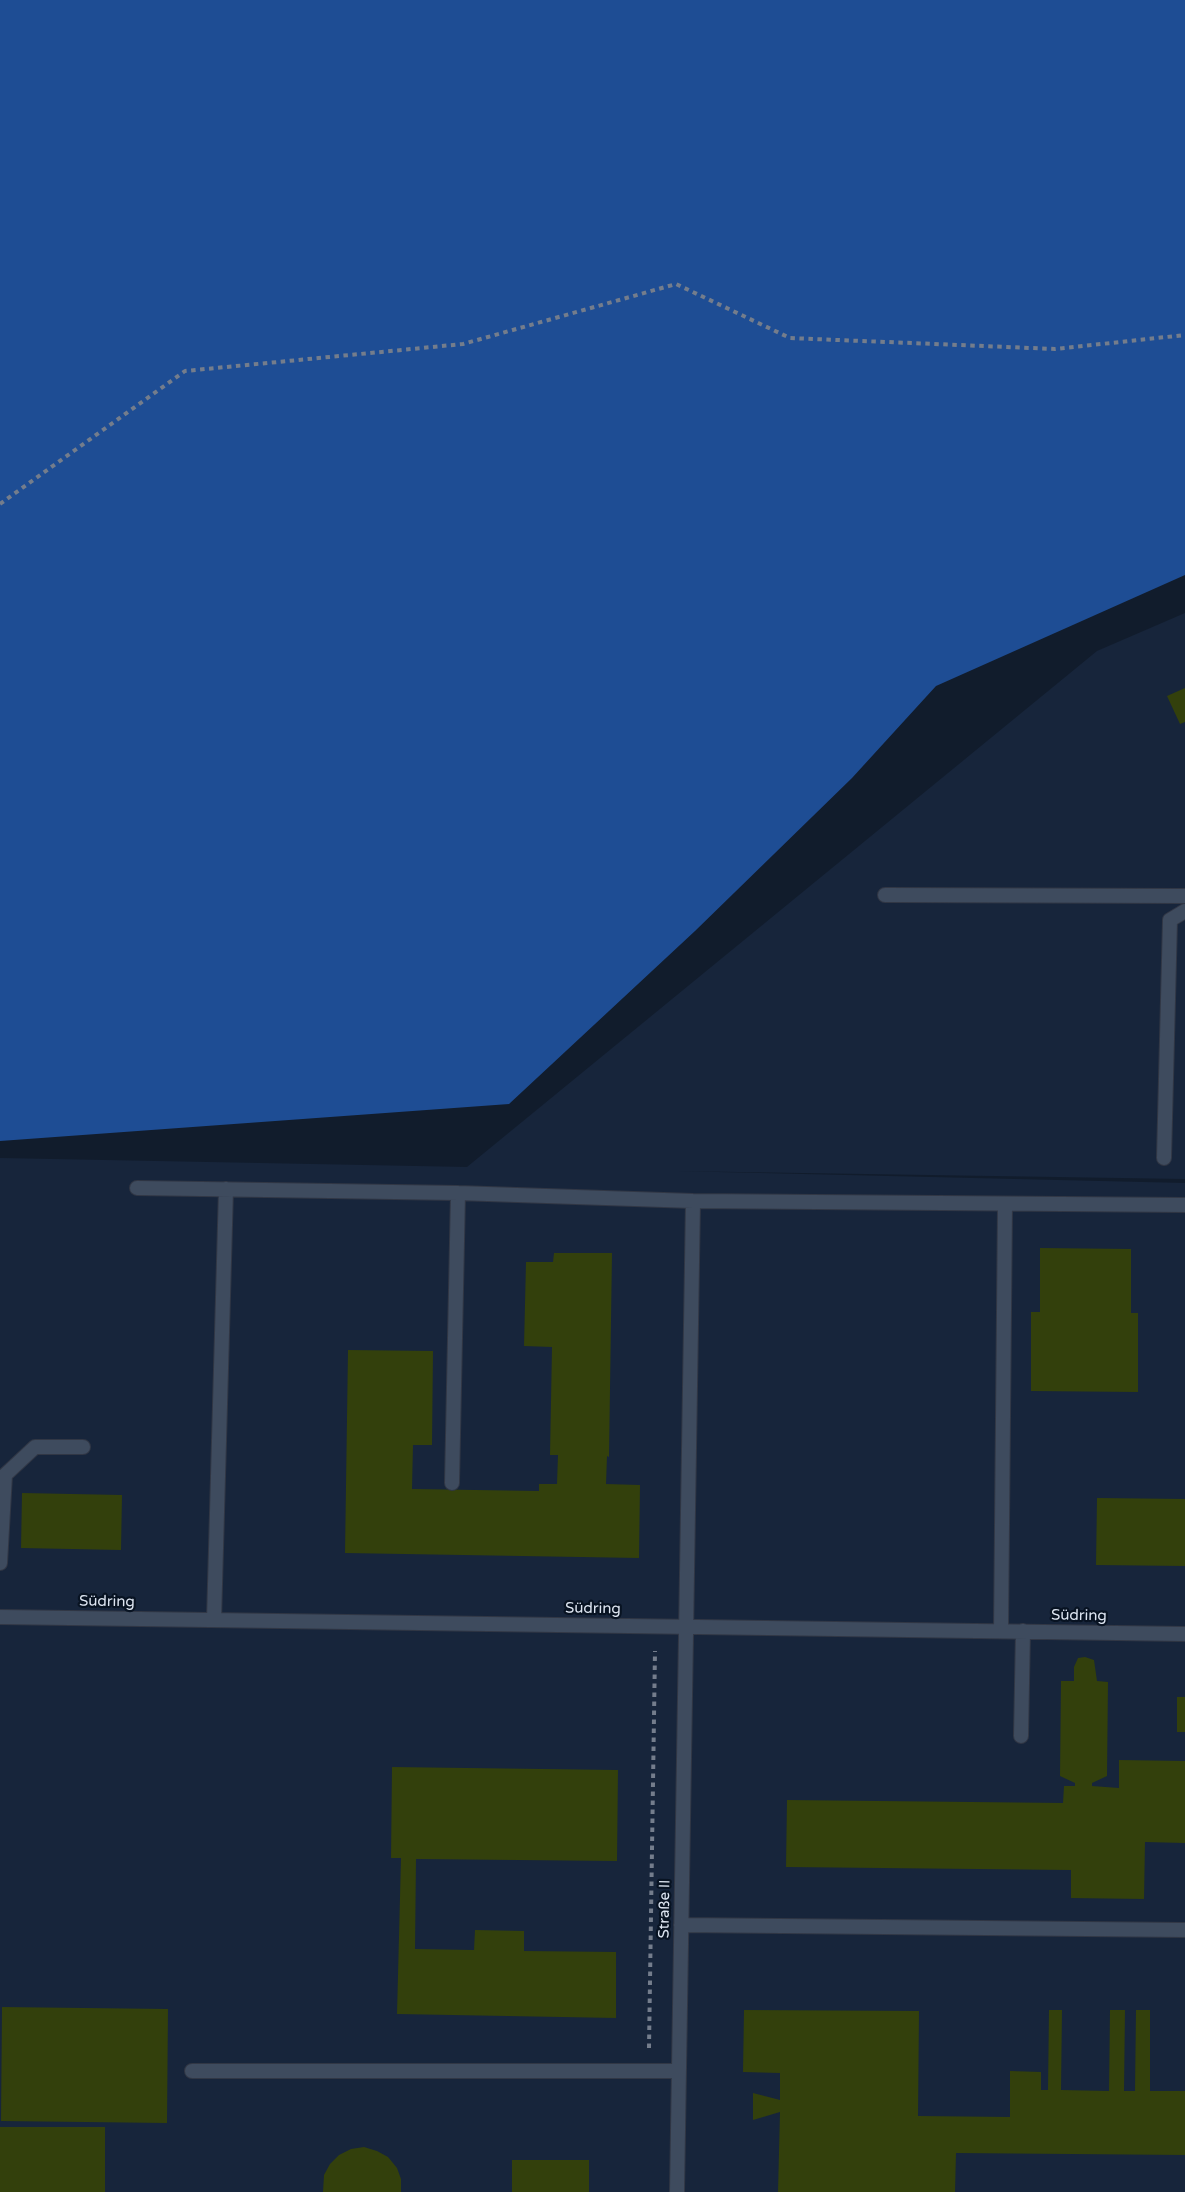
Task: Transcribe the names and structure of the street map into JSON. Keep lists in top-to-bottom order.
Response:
{
  "streets": {
    "lane": ["Südring", "Straße II"]
  },
  "crossings": [
    ["Südring", "Straße II"]
  ]
}
